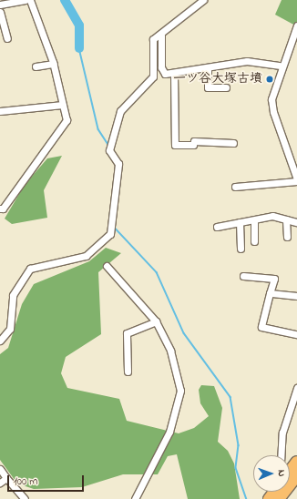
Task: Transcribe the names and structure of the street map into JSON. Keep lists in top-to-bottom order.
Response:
{
  "places": ["一ツ谷大塚古墳"],
  "scale_bar": "100 m",
  "north": "right"
}
